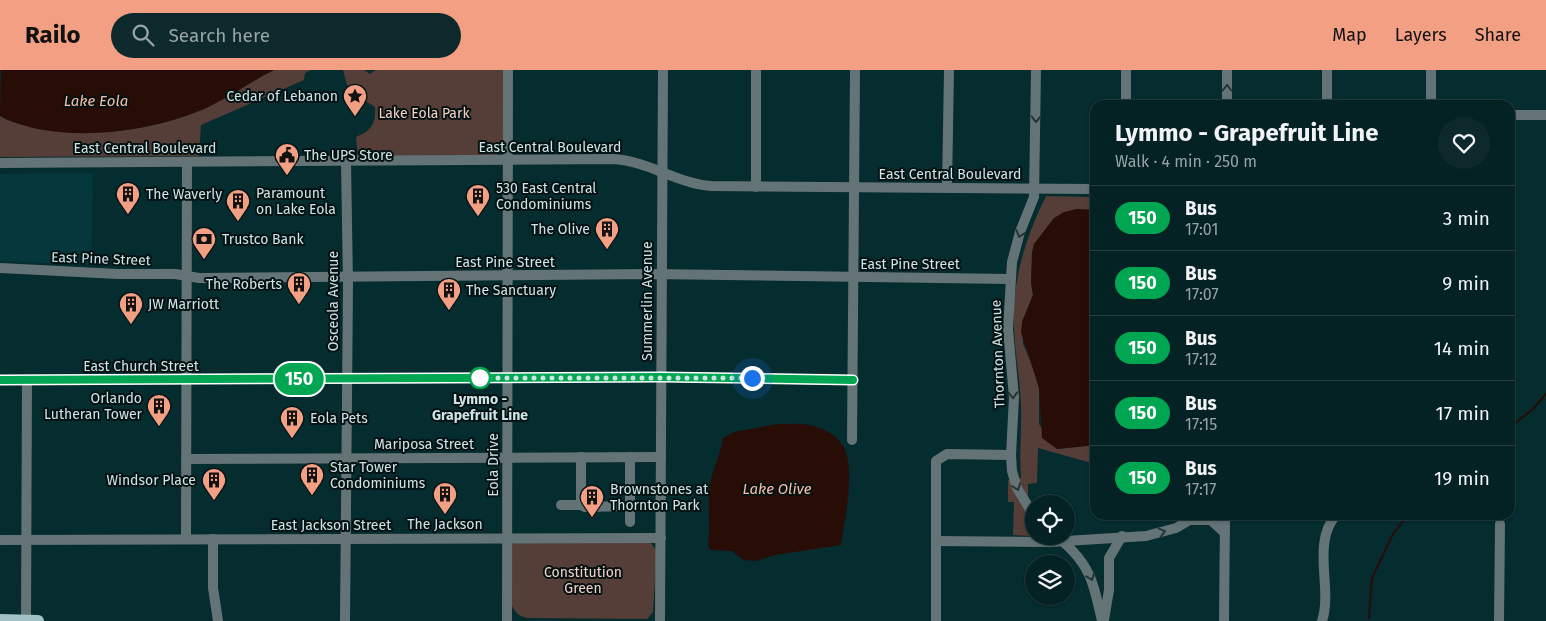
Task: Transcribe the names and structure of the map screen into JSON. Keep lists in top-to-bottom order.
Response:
{
  "streets": {
    "street": [
      "East Central Boulevard",
      "East Pine Street",
      "Osceola Avenue",
      "Summerlin Avenue",
      "Thornton Avenue",
      "East Church Street",
      "Mariposa Street",
      "Eola Drive",
      "East Jackson Street"
    ]
  },
  "crossings": [
    ["East Central Boulevard", "Osceola Avenue"],
    ["East Central Boulevard", "Summerlin Avenue"],
    ["East Central Boulevard", "Thornton Avenue"],
    ["East Central Boulevard", "Eola Drive"],
    ["East Pine Street", "Osceola Avenue"],
    ["East Pine Street", "Summerlin Avenue"],
    ["East Pine Street", "Thornton Avenue"],
    ["East Pine Street", "Eola Drive"],
    ["Osceola Avenue", "East Church Street"],
    ["Osceola Avenue", "Mariposa Street"],
    ["Osceola Avenue", "East Jackson Street"],
    ["Summerlin Avenue", "East Church Street"],
    ["Summerlin Avenue", "Mariposa Street"],
    ["Summerlin Avenue", "East Jackson Street"],
    ["East Church Street", "Eola Drive"],
    ["Mariposa Street", "Eola Drive"],
    ["Eola Drive", "East Jackson Street"]
  ],
  "one_way": ["Thornton Avenue"],
  "water": ["Lake Eola", "Lake Olive"],
  "parks": ["Lake Eola Park", "Constitution Green"],
  "places": {
    "place": ["Cedar of Lebanon"],
    "public building": ["The UPS Store"],
    "building": [
      "The Waverly",
      "530 East Central Condominiums",
      "Paramount on Lake Eola",
      "The Olive",
      "The Roberts",
      "The Sanctuary",
      "JW Marriott",
      "Orlando Lutheran Tower",
      "Eola Pets",
      "Star Tower Condominiums",
      "Windsor Place",
      "The Jackson",
      "Brownstones at Thornton Park"
    ],
    "bank": ["Trustco Bank"],
    "other": ["Lymmo - Grapefruit Line"]
  },
  "lines": ["bus line 150"],
  "page": {
    "header": "Railo",
    "search": "Search here",
    "nav": ["Map", "Layers", "Share"],
    "on_map": "150",
    "heading": ["Lymmo - Grapefruit Line", "Walk · 4 min · 250 m"],
    "list": [
      {
        "mark": "150",
        "name": "Bus",
        "note": "17:01",
        "value": "3 min"
      },
      {
        "mark": "150",
        "name": "Bus",
        "note": "17:07",
        "value": "9 min"
      },
      {
        "mark": "150",
        "name": "Bus",
        "note": "17:12",
        "value": "14 min"
      },
      {
        "mark": "150",
        "name": "Bus",
        "note": "17:15",
        "value": "17 min"
      },
      {
        "mark": "150",
        "name": "Bus",
        "note": "17:17",
        "value": "19 min"
      }
    ]
  }
}
